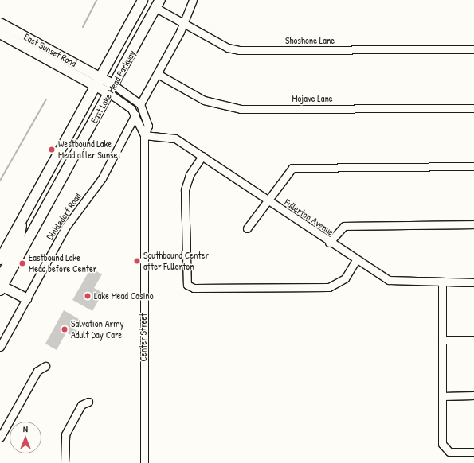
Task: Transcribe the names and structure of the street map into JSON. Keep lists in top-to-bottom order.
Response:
{
  "streets": {
    "main road": ["East Sunset Road", "East Lake Mead Parkway", "Center Street"],
    "street": [
      "Shoshone Lane",
      "Mojave Lane",
      "Dinkledorf Road",
      "Fullerton Avenue"
    ]
  },
  "crossings": [
    ["Shoshone Lane", "East Lake Mead Parkway"],
    ["East Sunset Road", "East Lake Mead Parkway"],
    ["East Sunset Road", "Center Street"],
    ["East Lake Mead Parkway", "Center Street"],
    ["Dinkledorf Road", "Center Street"],
    ["Fullerton Avenue", "Center Street"]
  ],
  "places": [
    "Westbound Lake Mead after Sunset",
    "Southbound Center after Fullerton",
    "Eastbound Lake Mead before Center",
    "Lake Mead Casino",
    "Salvation Army Adult Day Care"
  ],
  "north": "top"
}
